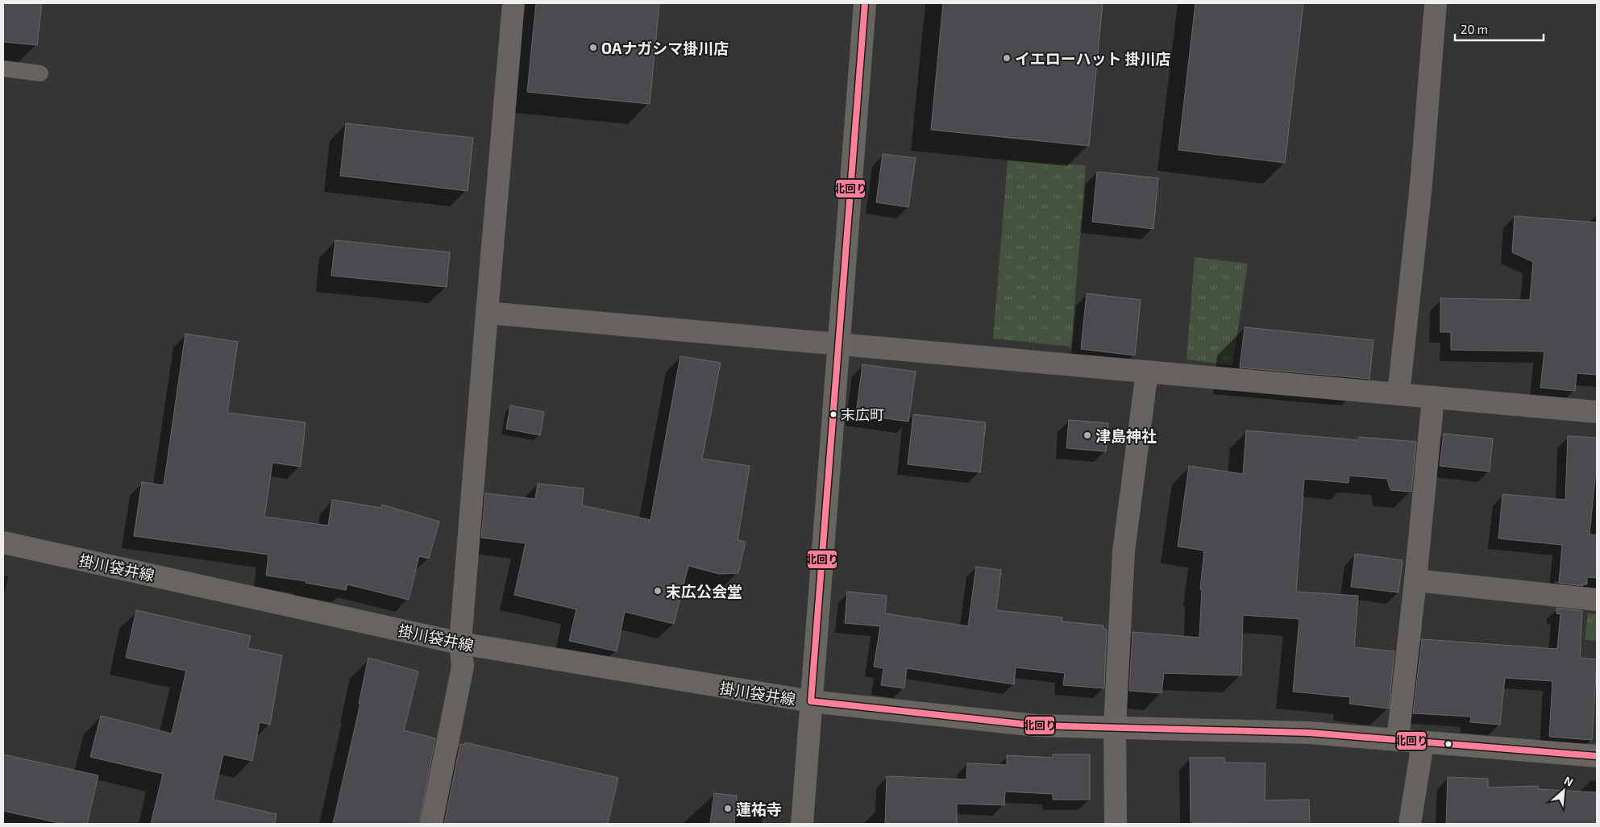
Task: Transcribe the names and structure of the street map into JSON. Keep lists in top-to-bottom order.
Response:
{
  "streets": {
    "main road": ["掛川袋井線"]
  },
  "places": [
    "OAナガシマ掛川店",
    "イエローハット 掛川店",
    "末広町",
    "津島神社",
    "末広公会堂",
    "蓮祐寺"
  ],
  "lines": ["transit line 北回り"],
  "scale_bar": "20 m",
  "north": "top right"
}
